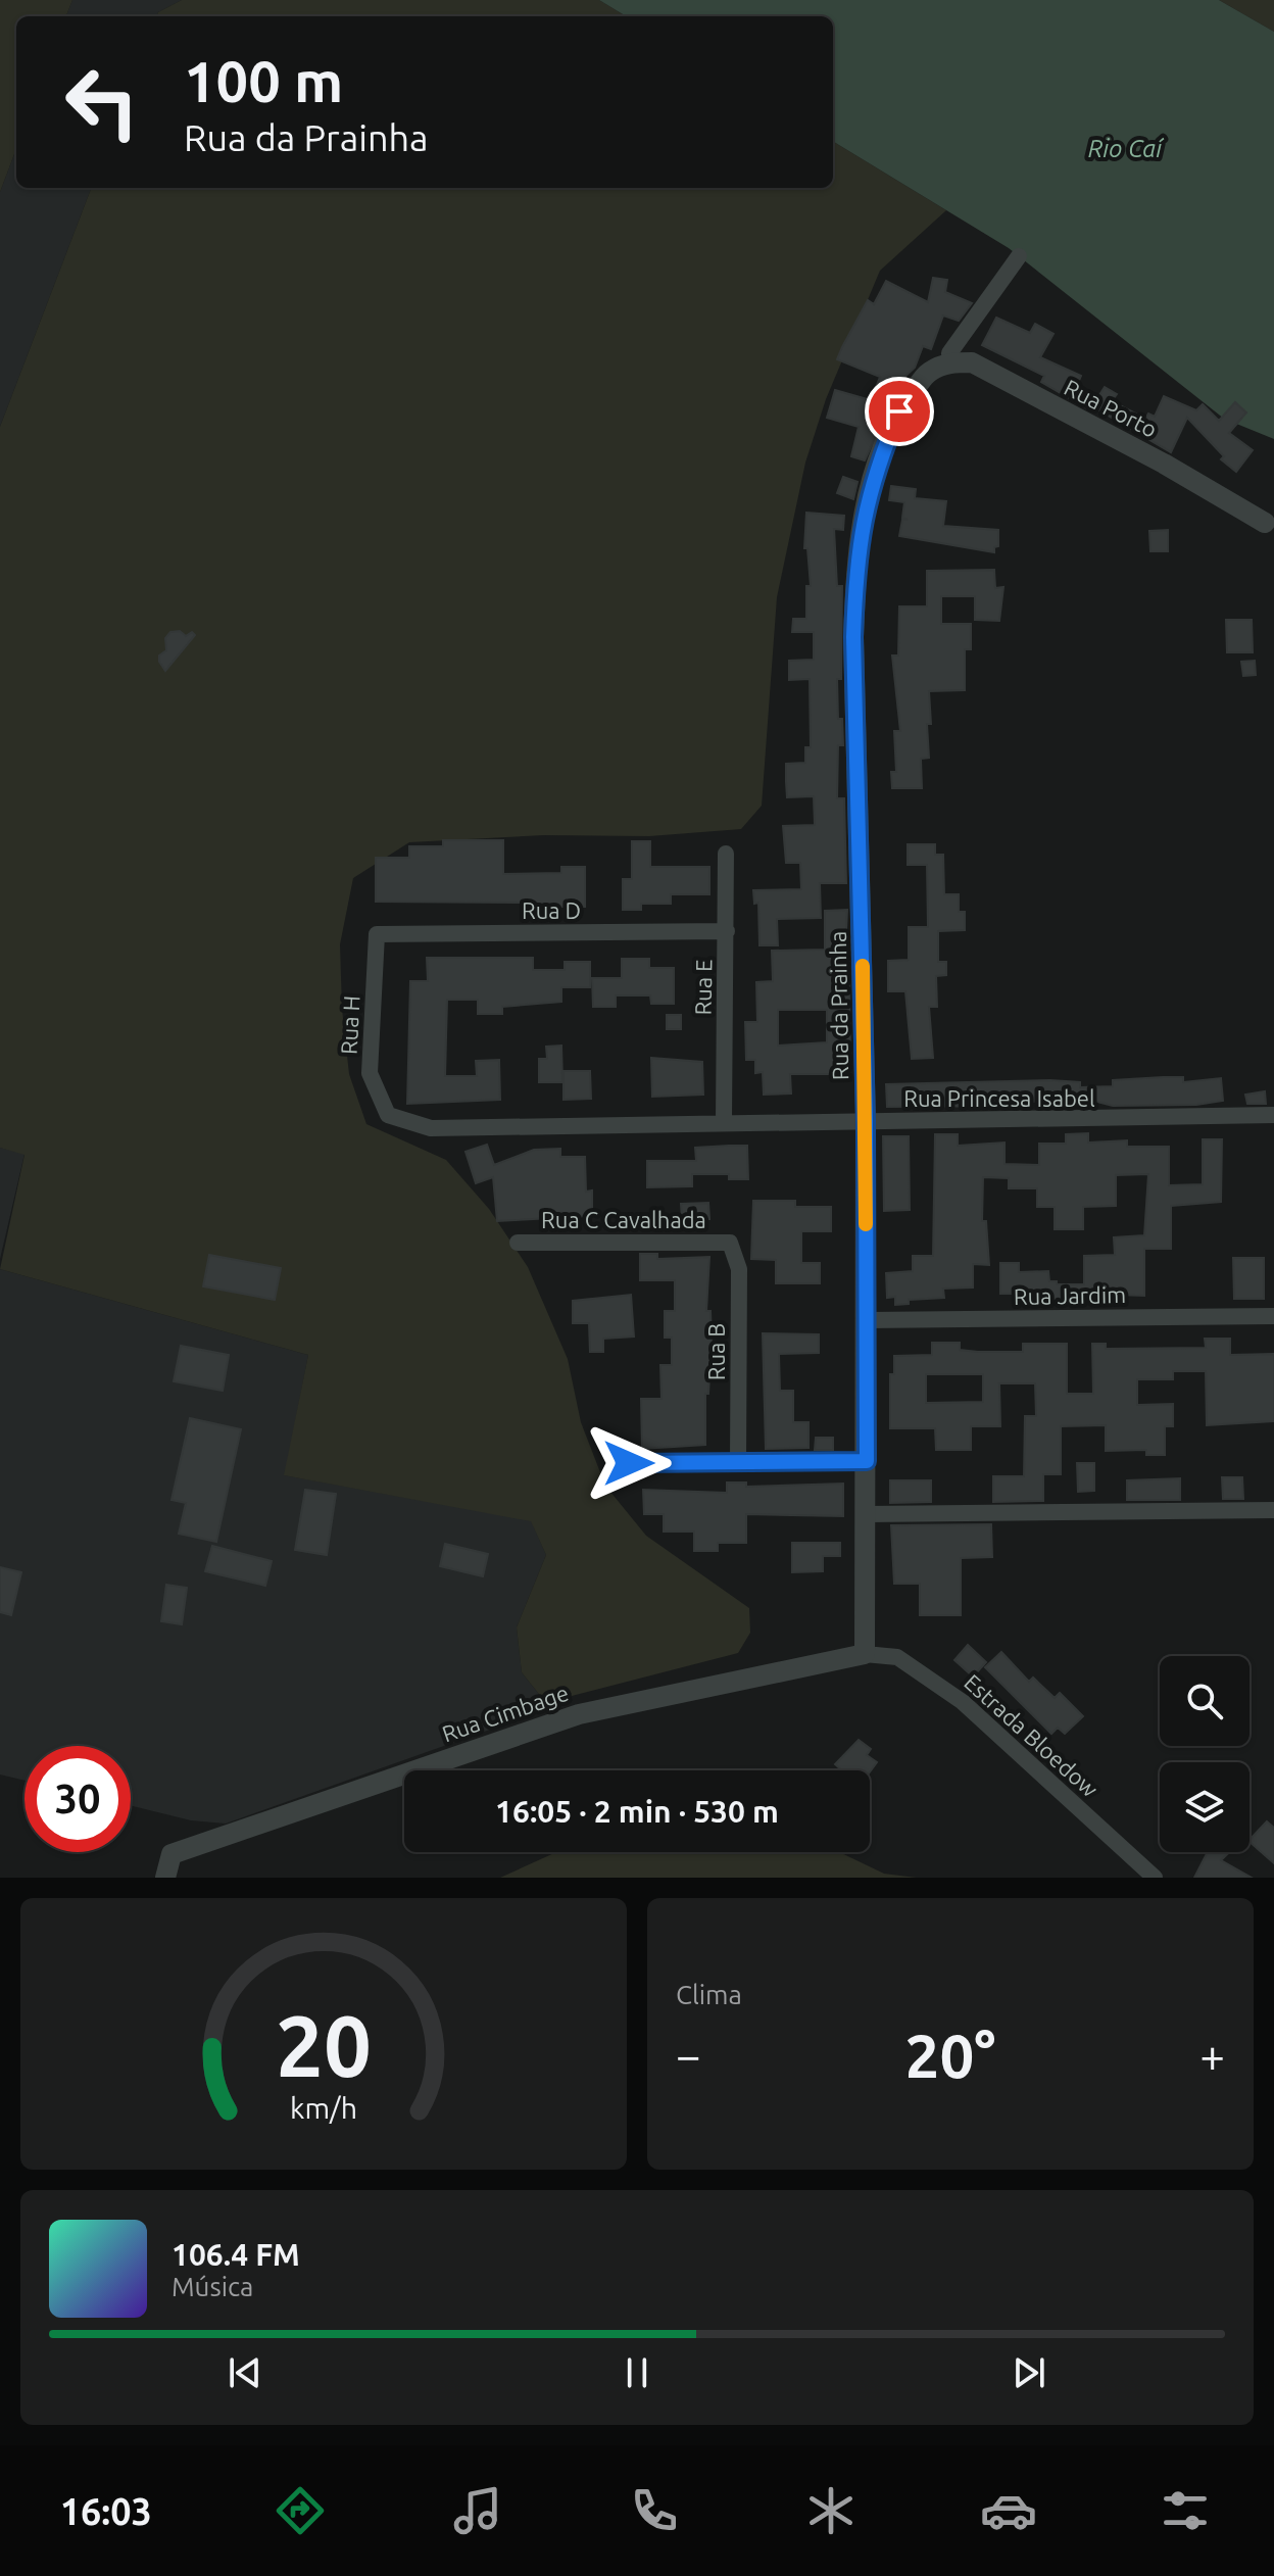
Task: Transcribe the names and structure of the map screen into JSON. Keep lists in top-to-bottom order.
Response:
{
  "streets": {
    "street": [
      "Rua Porto",
      "Rua D",
      "Rua E",
      "Rua da Prainha",
      "Rua H",
      "Rua Princesa Isabel",
      "Rua C Cavalhada",
      "Rua Jardim",
      "Rua B",
      "Rua Cimbage",
      "Estrada Bloedow"
    ]
  },
  "crossings": [
    ["Rua Porto", "Rua da Prainha"],
    ["Rua D", "Rua E"],
    ["Rua D", "Rua H"],
    ["Rua E", "Rua H"],
    ["Rua E", "Rua Princesa Isabel"],
    ["Rua da Prainha", "Rua Princesa Isabel"],
    ["Rua da Prainha", "Rua Jardim"],
    ["Rua da Prainha", "Rua Cimbage"],
    ["Rua da Prainha", "Estrada Bloedow"],
    ["Rua H", "Rua Princesa Isabel"],
    ["Rua C Cavalhada", "Rua B"],
    ["Rua Cimbage", "Estrada Bloedow"]
  ],
  "water": ["Rio Caí"],
  "page": {
    "turn": ["100 m", "Rua da Prainha"],
    "limit": "30",
    "trip": "16:05 · 2 min · 530 m",
    "tile": "Clima",
    "heat": ["−", "20°", "+"],
    "song": ["106.4 FM", "Música"],
    "tabs": "16:03",
    "gauge": ["20", "km/h"]
  }
}
